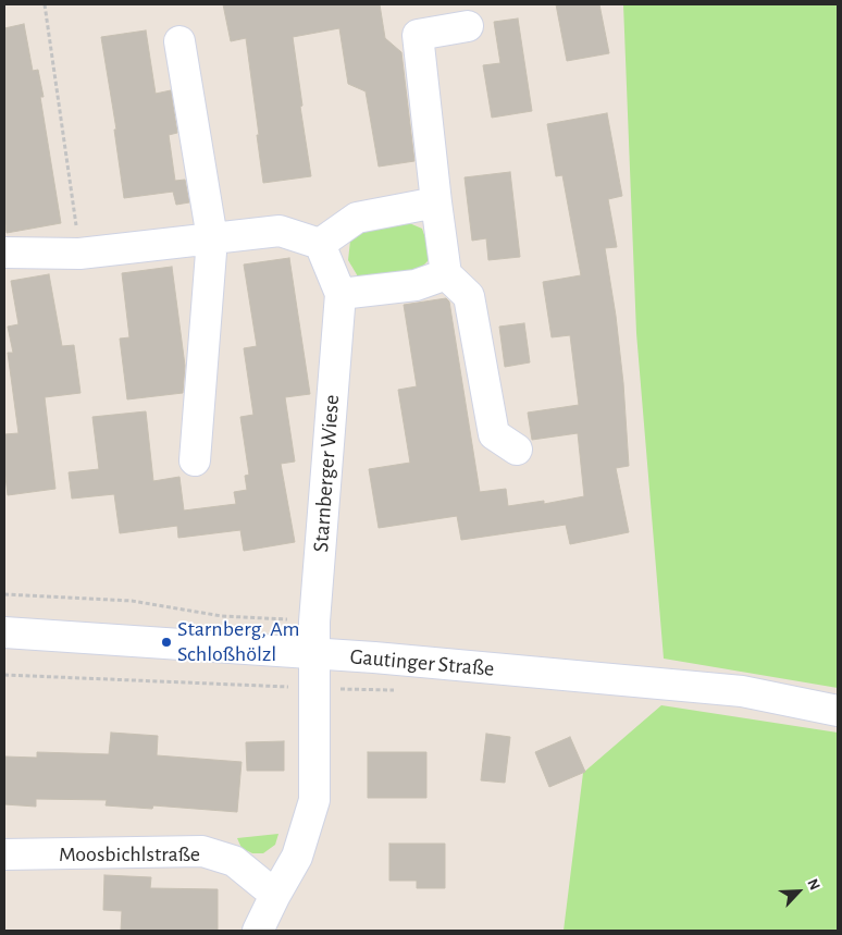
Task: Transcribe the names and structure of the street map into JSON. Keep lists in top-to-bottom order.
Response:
{
  "streets": {
    "street": ["Starnberger Wiese", "Gautinger Straße", "Moosbichlstraße"]
  },
  "crossings": [
    ["Starnberger Wiese", "Gautinger Straße"],
    ["Starnberger Wiese", "Moosbichlstraße"]
  ],
  "places": ["Starnberg, Am Schloßhölzl"],
  "north": "top right"
}
